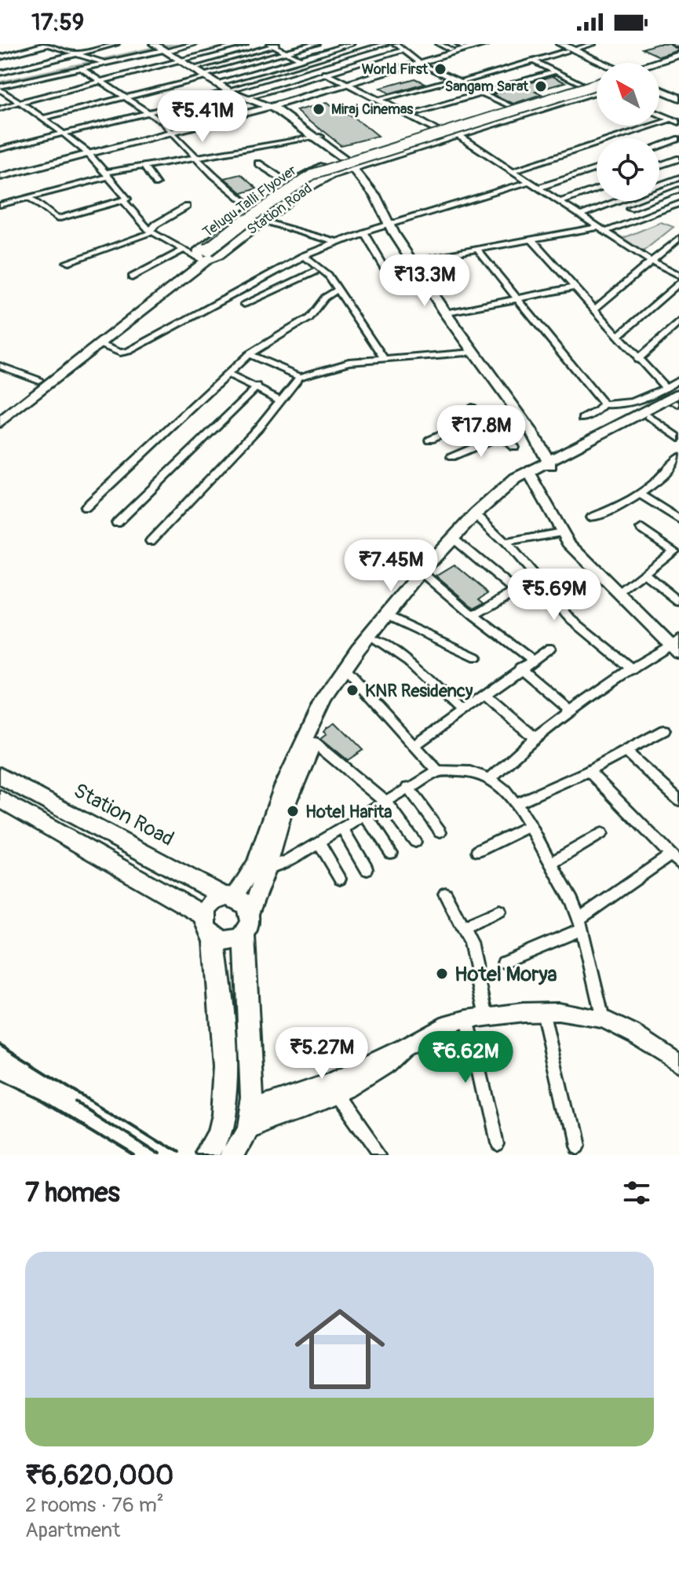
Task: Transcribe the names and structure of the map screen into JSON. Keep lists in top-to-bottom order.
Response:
{
  "streets": {
    "main road": ["Telugu Talli Flyover", "Station Road"]
  },
  "crossings": [
    ["Telugu Talli Flyover", "Station Road"]
  ],
  "places": [
    "World First",
    "Sangam Sarat",
    "Miraj Cinemas",
    "KNR Residency",
    "Hotel Harita",
    "Hotel Morya"
  ],
  "north": "top left",
  "page": {
    "status": "17:59",
    "price": [
      "₹5.41M",
      "₹13.3M",
      "₹17.8M",
      "₹7.45M",
      "₹5.69M",
      "₹5.27M",
      "₹6.62M"
    ],
    "heading": "7 homes",
    "list": [
      {
        "name": "₹6,620,000",
        "note": "2 rooms · 76 m² · Apartment"
      }
    ]
  }
}
